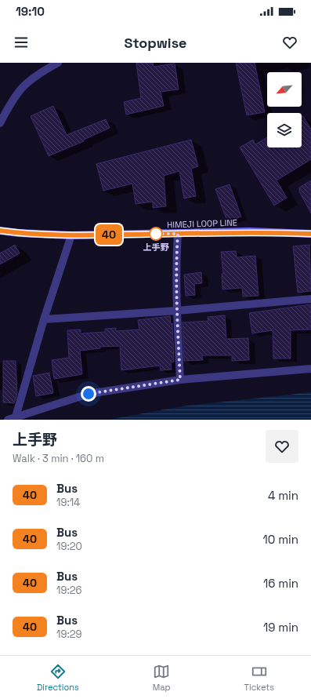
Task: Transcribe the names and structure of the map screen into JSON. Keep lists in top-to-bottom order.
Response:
{
  "streets": {
    "main road": ["HIMEJI LOOP LINE"]
  },
  "places": ["上手野"],
  "lines": ["bus line 40"],
  "north": "bottom left",
  "page": {
    "status": "19:10",
    "header": "Stopwise",
    "on_map": "40",
    "heading": ["上手野", "Walk · 3 min · 160 m"],
    "list": [
      {
        "mark": "40",
        "name": "Bus",
        "note": "19:14",
        "value": "4 min"
      },
      {
        "mark": "40",
        "name": "Bus",
        "note": "19:20",
        "value": "10 min"
      },
      {
        "mark": "40",
        "name": "Bus",
        "note": "19:26",
        "value": "16 min"
      },
      {
        "mark": "40",
        "name": "Bus",
        "note": "19:29",
        "value": "19 min"
      }
    ],
    "tabs": ["Directions", "Map", "Tickets"]
  }
}
